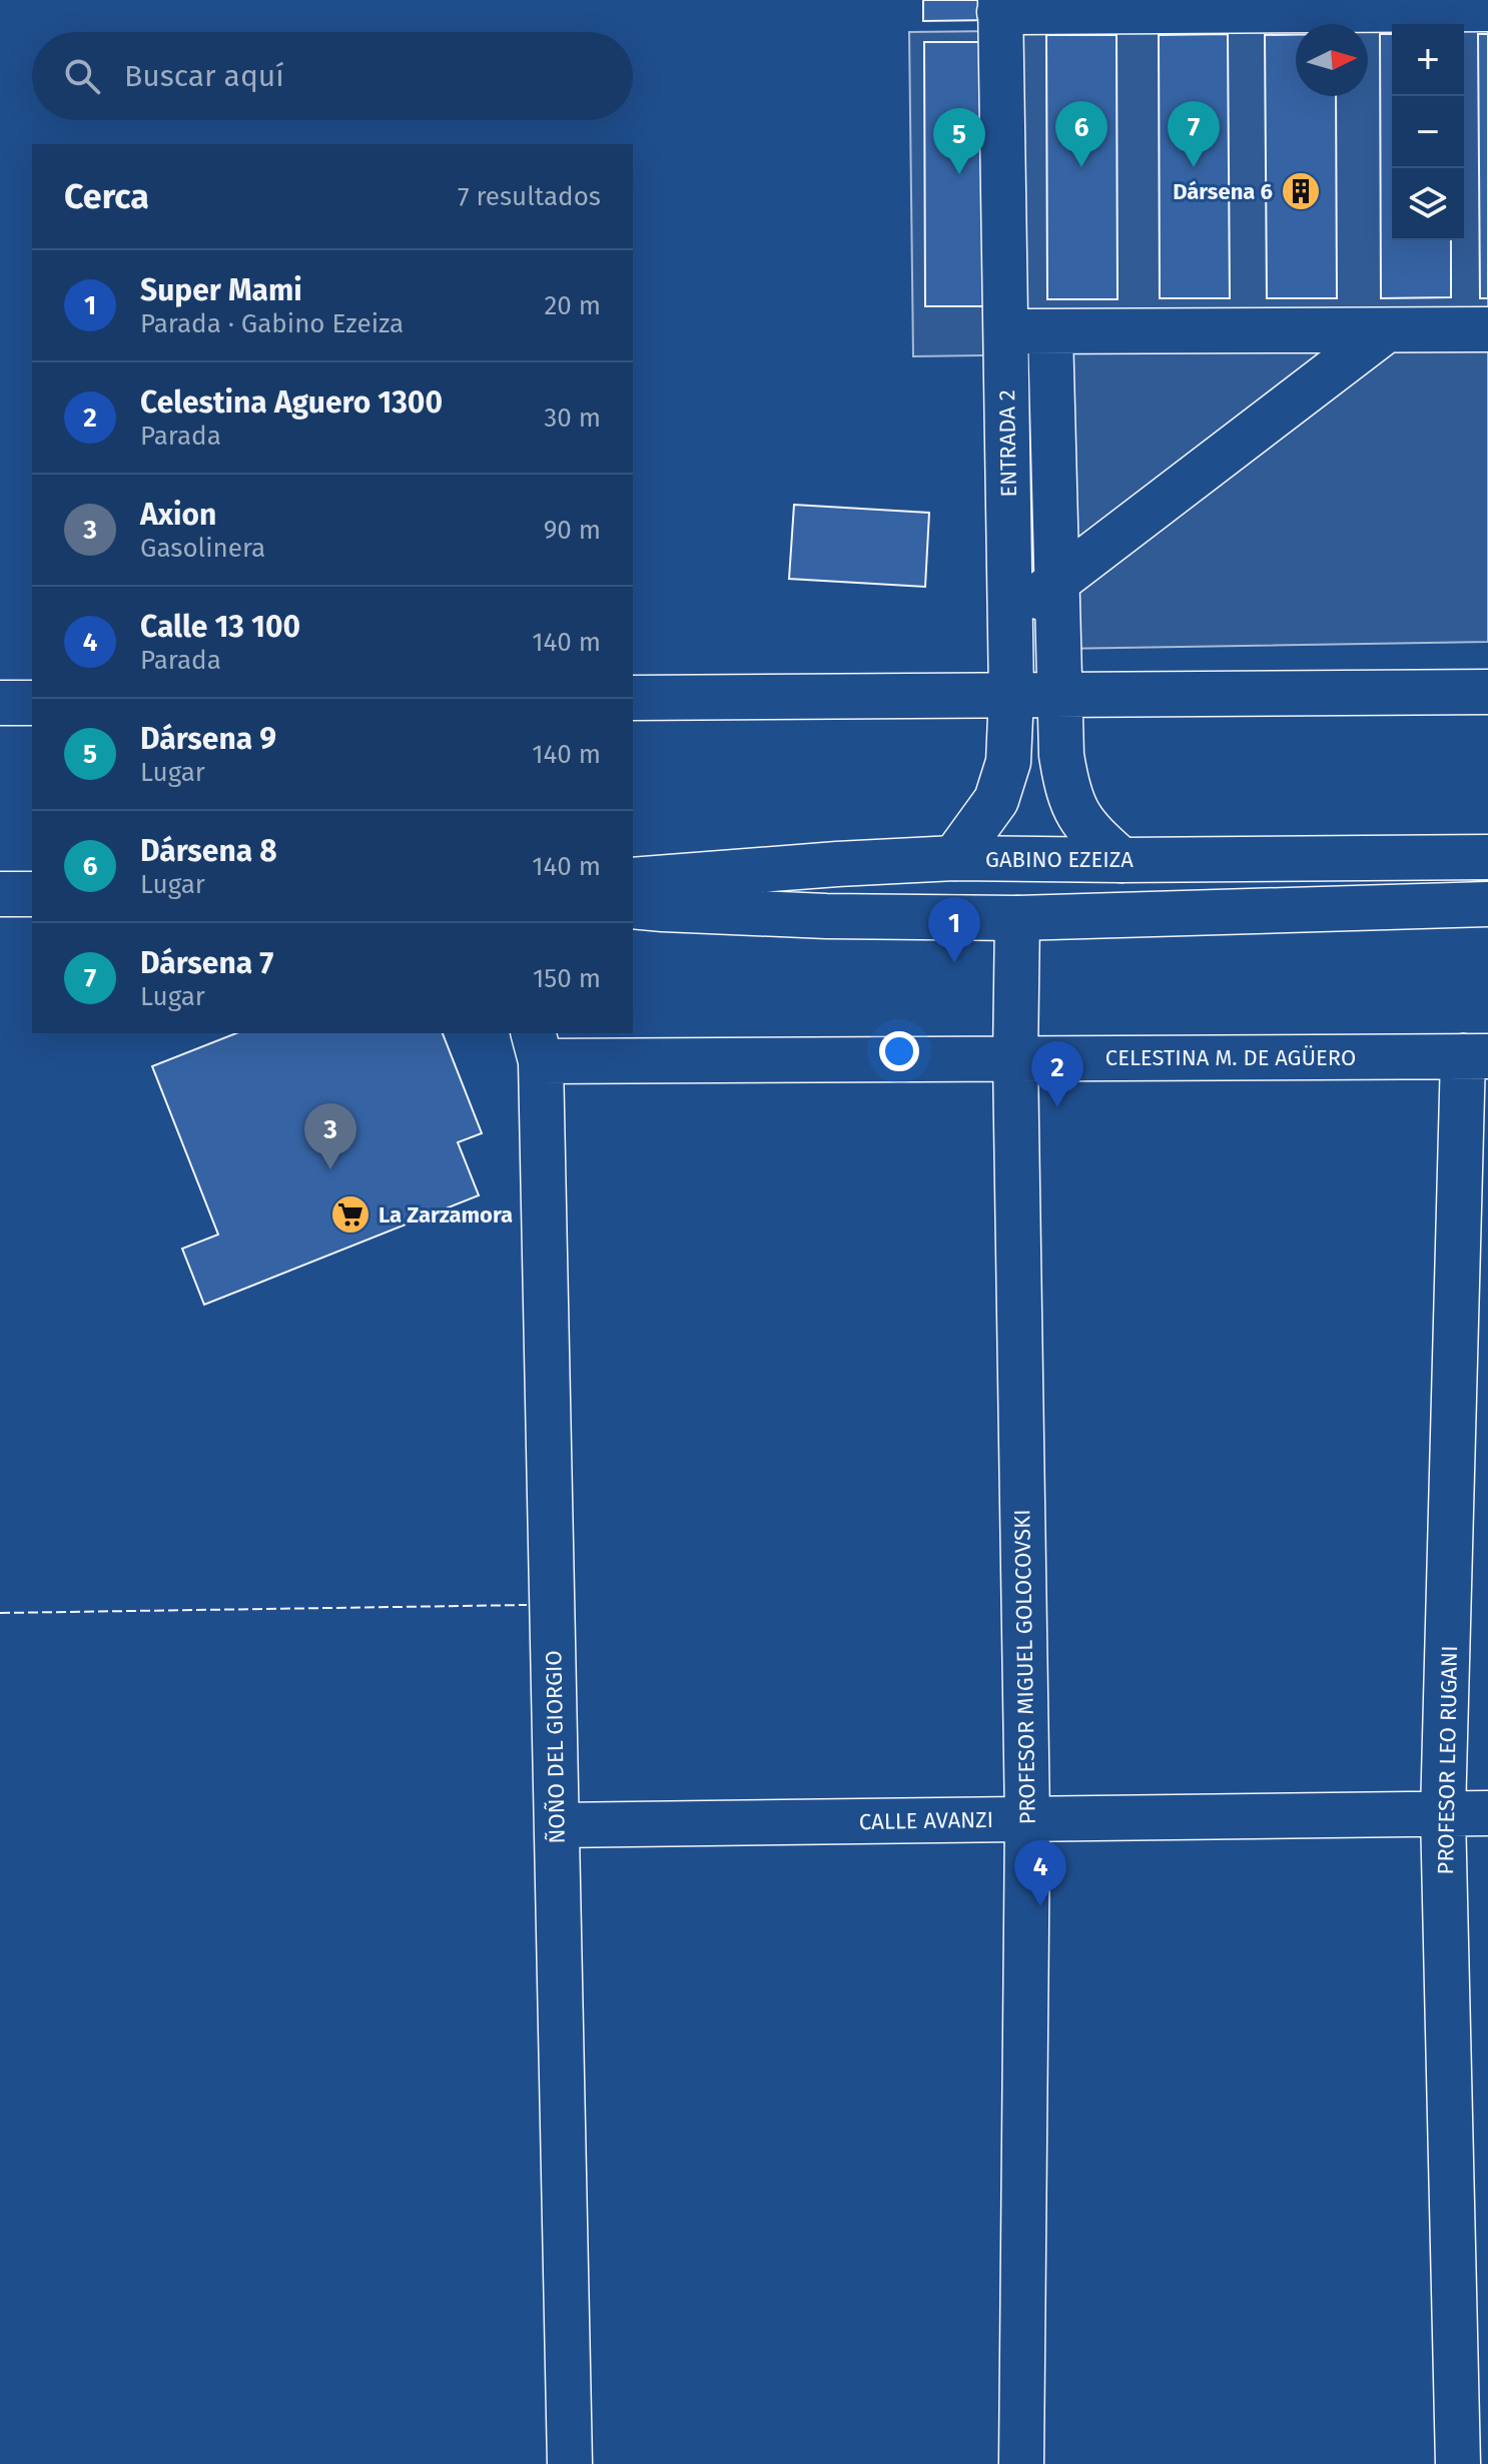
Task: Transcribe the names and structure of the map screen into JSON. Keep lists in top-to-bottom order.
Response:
{
  "streets": {
    "street": [
      "ENTRADA 2",
      "GABINO EZEIZA",
      "CELESTINA M. DE AGÜERO",
      "PROFESOR MIGUEL GOLOCOVSKI",
      "ÑOÑO DEL GIORGIO",
      "PROFESOR LEO RUGANI",
      "CALLE AVANZI"
    ]
  },
  "crossings": [
    ["ENTRADA 2", "GABINO EZEIZA"],
    ["CELESTINA M. DE AGÜERO", "PROFESOR MIGUEL GOLOCOVSKI"],
    ["CELESTINA M. DE AGÜERO", "ÑOÑO DEL GIORGIO"],
    ["CELESTINA M. DE AGÜERO", "PROFESOR LEO RUGANI"],
    ["PROFESOR MIGUEL GOLOCOVSKI", "CALLE AVANZI"],
    ["ÑOÑO DEL GIORGIO", "CALLE AVANZI"],
    ["PROFESOR LEO RUGANI", "CALLE AVANZI"]
  ],
  "places": {
    "building": ["Dársena 6"],
    "supermarket": ["La Zarzamora"]
  },
  "north": "right",
  "page": {
    "map_buttons": ["+", "−"],
    "search": "Buscar aquí",
    "pins": [
      "6",
      "7",
      "5",
      "1",
      "2",
      "3",
      "4"
    ],
    "heading": ["Cerca", "7 resultados"],
    "list": [
      {
        "mark": "1",
        "name": "Super Mami",
        "note": "Parada · Gabino Ezeiza",
        "value": "20 m"
      },
      {
        "mark": "2",
        "name": "Celestina Aguero 1300",
        "note": "Parada",
        "value": "30 m"
      },
      {
        "mark": "3",
        "name": "Axion",
        "note": "Gasolinera",
        "value": "90 m"
      },
      {
        "mark": "4",
        "name": "Calle 13 100",
        "note": "Parada",
        "value": "140 m"
      },
      {
        "mark": "5",
        "name": "Dársena 9",
        "note": "Lugar",
        "value": "140 m"
      },
      {
        "mark": "6",
        "name": "Dársena 8",
        "note": "Lugar",
        "value": "140 m"
      },
      {
        "mark": "7",
        "name": "Dársena 7",
        "note": "Lugar",
        "value": "150 m"
      }
    ]
  }
}
